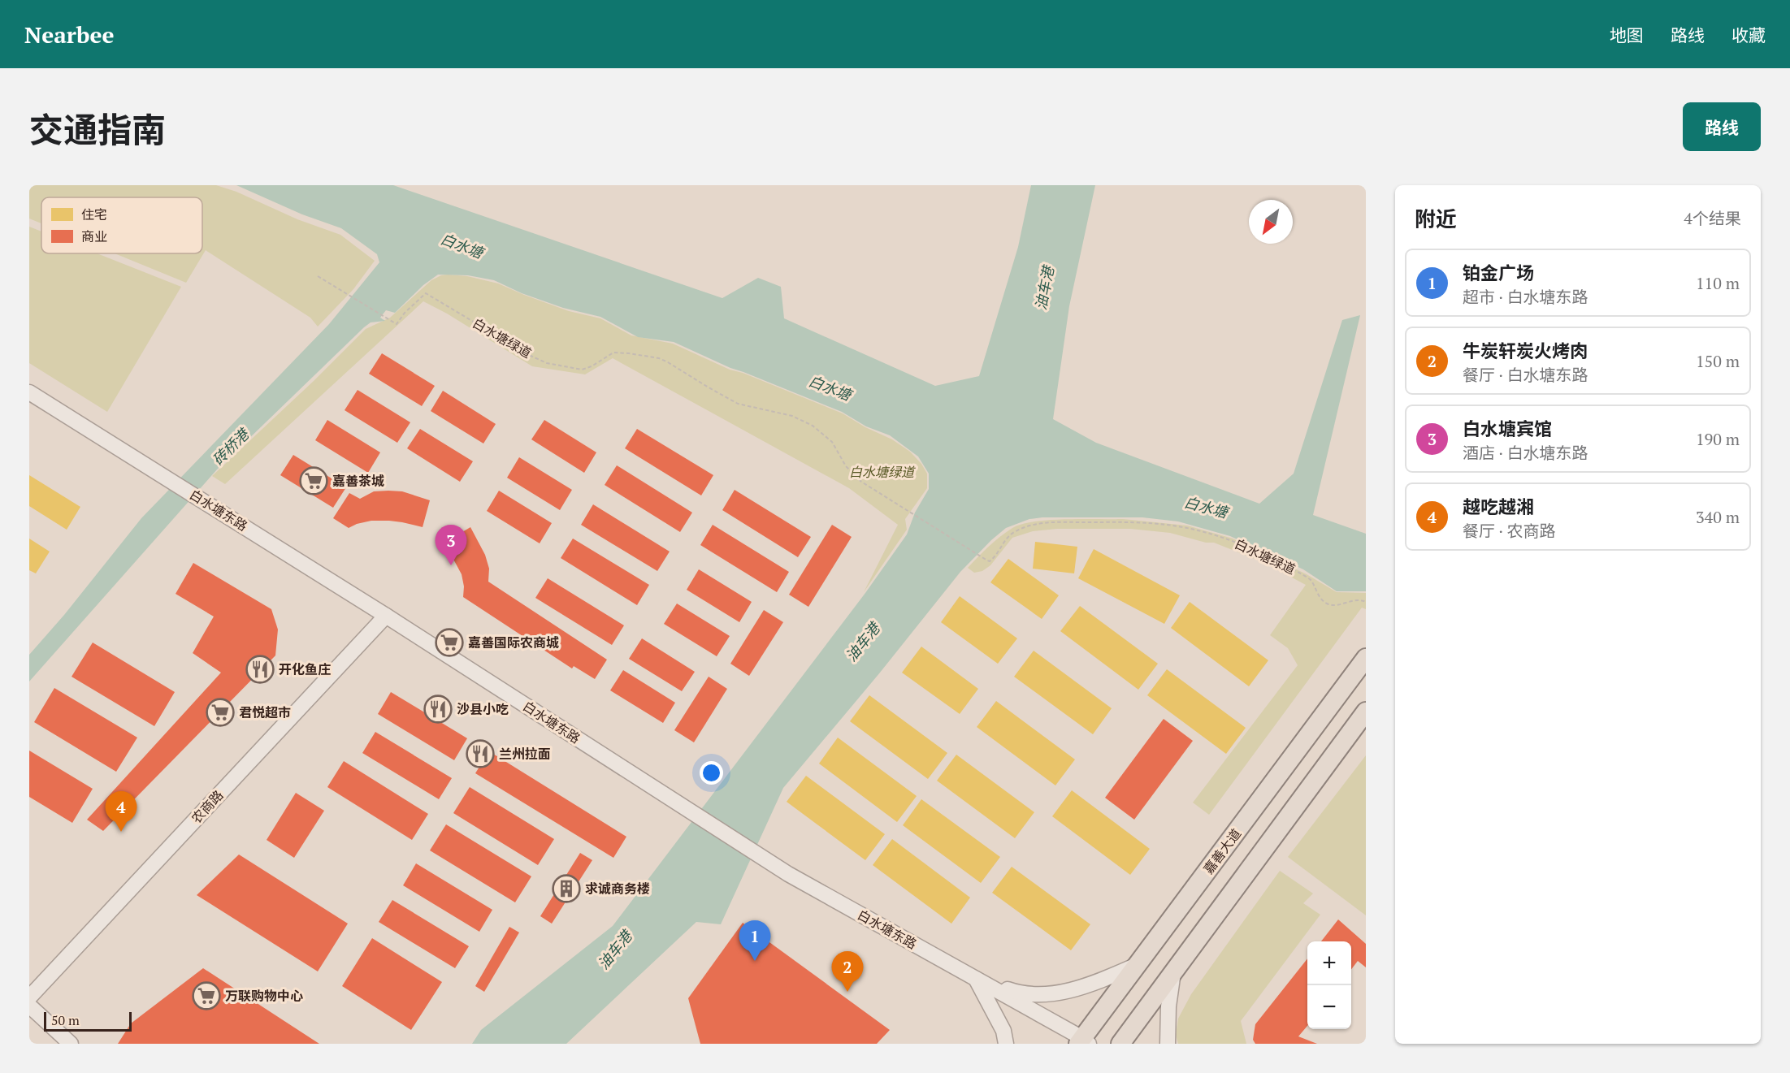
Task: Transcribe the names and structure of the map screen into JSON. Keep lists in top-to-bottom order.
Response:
{
  "streets": {
    "main road": ["嘉善大道"],
    "street": ["白水塘东路", "农商路"],
    "path": ["白水塘绿道"]
  },
  "crossings": [
    ["白水塘东路", "农商路"],
    ["白水塘东路", "嘉善大道"]
  ],
  "water": ["白水塘", "油车港", "砖桥港"],
  "parks": ["白水塘绿道"],
  "places": {
    "supermarket": [
      "嘉善茶城",
      "嘉善国际农商城",
      "君悦超市",
      "万联购物中心"
    ],
    "restaurant": ["开化鱼庄", "沙县小吃", "兰州拉面"],
    "building": ["求诚商务楼"]
  },
  "legend": ["住宅", "商业"],
  "scale_bar": "50 m",
  "north": "bottom left",
  "page": {
    "header": "Nearbee",
    "nav": ["地图", "路线", "收藏"],
    "title": "交通指南",
    "buttons": "路线",
    "heading": ["附近", "4个结果"],
    "list": [
      {
        "mark": "1",
        "name": "铂金广场",
        "note": "超市 · 白水塘东路",
        "value": "110 m"
      },
      {
        "mark": "2",
        "name": "牛炭轩炭火烤肉",
        "note": "餐厅 · 白水塘东路",
        "value": "150 m"
      },
      {
        "mark": "3",
        "name": "白水塘宾馆",
        "note": "酒店 · 白水塘东路",
        "value": "190 m"
      },
      {
        "mark": "4",
        "name": "越吃越湘",
        "note": "餐厅 · 农商路",
        "value": "340 m"
      }
    ],
    "pins": [
      "3",
      "4",
      "1",
      "2"
    ],
    "map_buttons": ["+", "−"],
    "scale": "50 m"
  }
}
